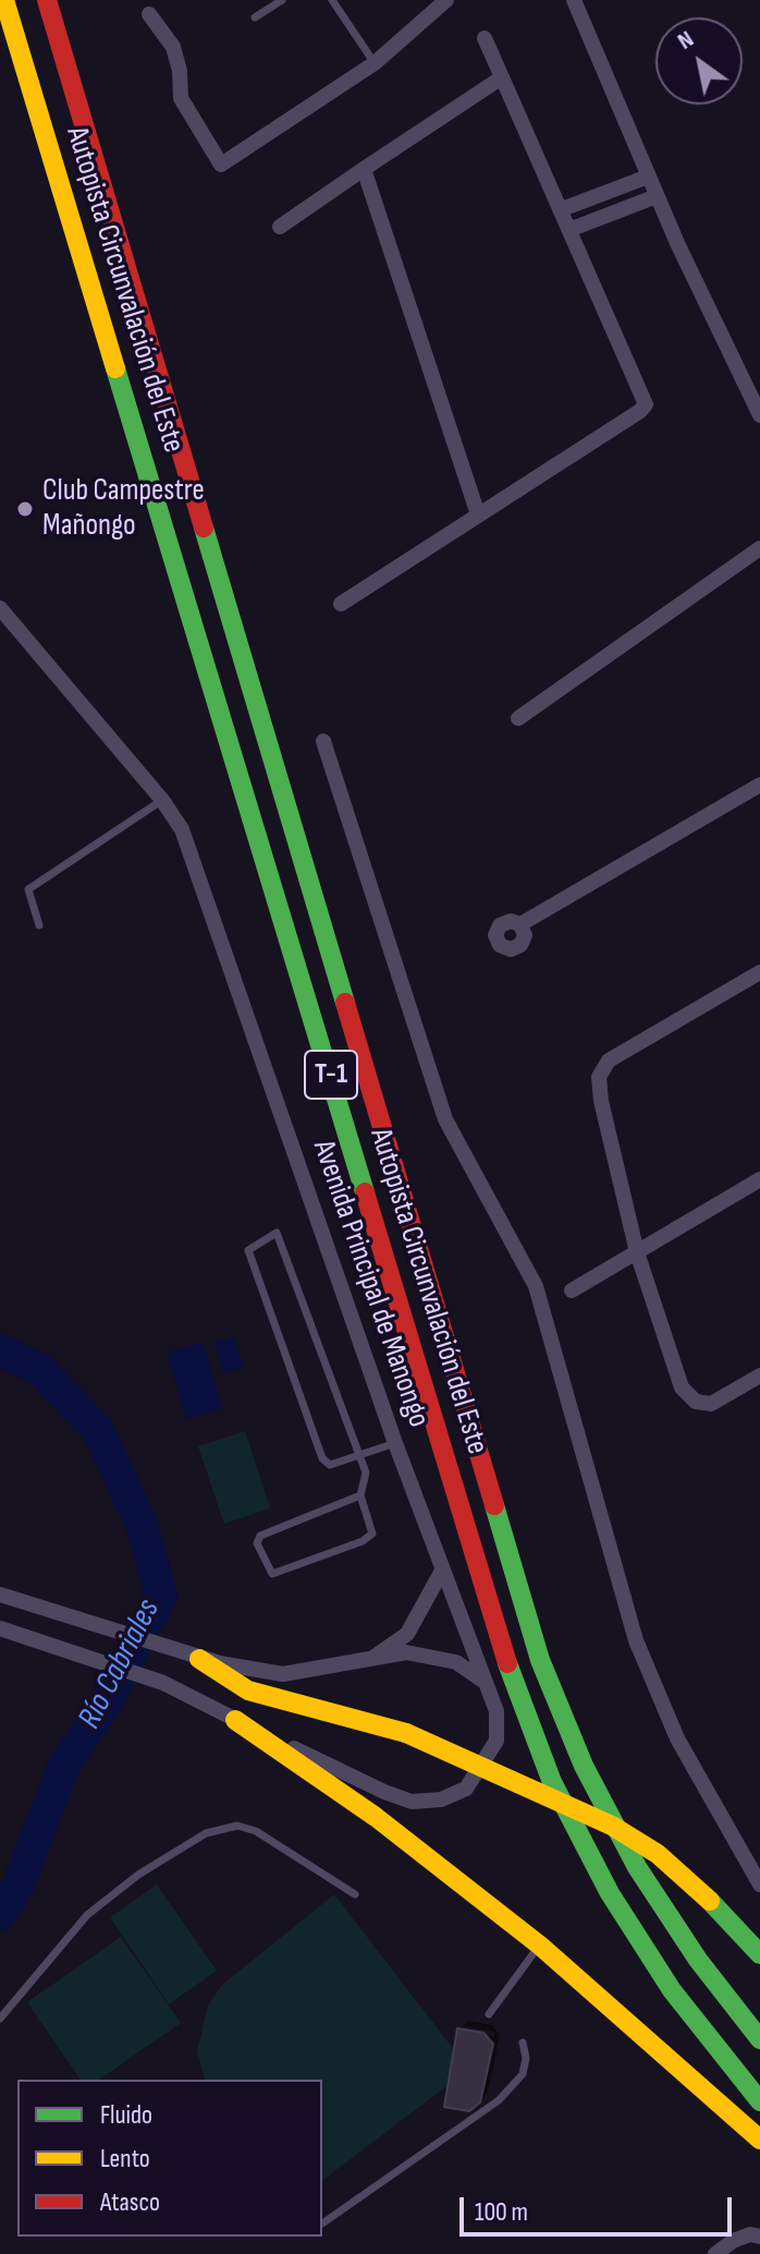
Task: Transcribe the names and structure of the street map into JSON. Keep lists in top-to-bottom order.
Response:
{
  "streets": {
    "highway": ["Autopista Circunvalación del Este", "T-1"],
    "street": ["Avenida Principal de Manongo"]
  },
  "water": ["Río Cabriales"],
  "places": ["Club Campestre Mañongo"],
  "legend": ["Fluido", "Lento", "Atasco"],
  "scale_bar": "100 m",
  "north": "top left"
}
